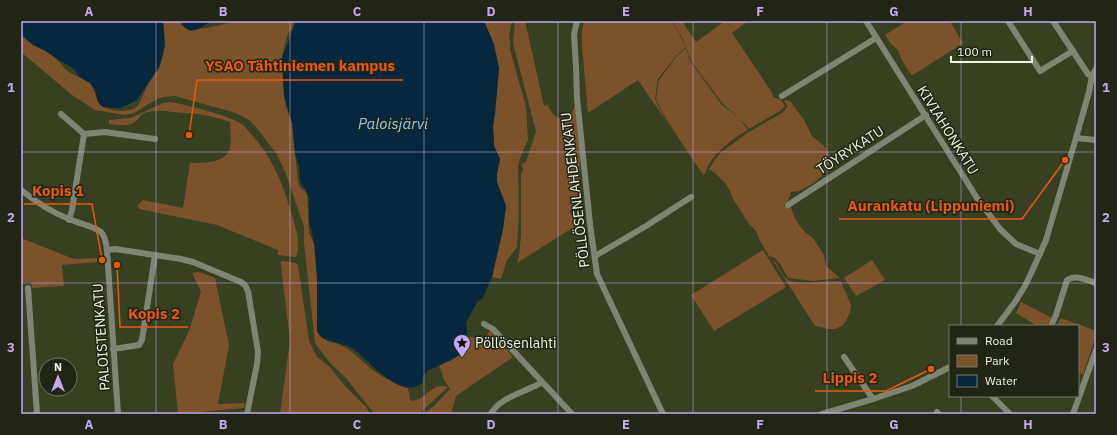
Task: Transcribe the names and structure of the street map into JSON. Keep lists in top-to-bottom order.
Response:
{
  "streets": {
    "street": [
      "KIVIAHONKATU",
      "TÖYRYKATU",
      "PÖLLÖSENLAHDENKATU",
      "PALOISTENKATU"
    ]
  },
  "crossings": [
    ["KIVIAHONKATU", "TÖYRYKATU"]
  ],
  "water": ["Paloisjärvi"],
  "places": {
    "other": [
      "YSAO Tähtiniemen kampus",
      "Aurankatu (Lippuniemi)",
      "Kopis 1",
      "Kopis 2",
      "Lippis 2"
    ],
    "place": ["Pöllösenlahti"]
  },
  "legend": ["Road", "Park", "Water"],
  "scale_bar": "100 m",
  "north": "top",
  "grid": {
    "columns": [
      "A",
      "B",
      "C",
      "D",
      "E",
      "F",
      "G",
      "H"
    ],
    "rows": ["1", "2", "3"]
  }
}
